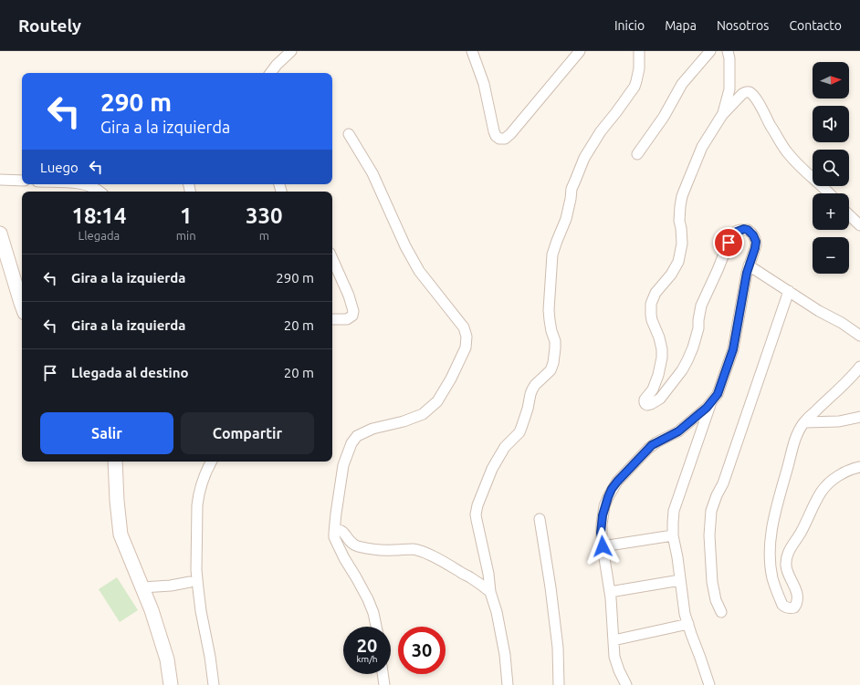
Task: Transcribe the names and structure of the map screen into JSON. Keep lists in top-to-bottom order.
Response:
{
  "north": "right",
  "page": {
    "header": "Routely",
    "nav": [
      "Inicio",
      "Mapa",
      "Nosotros",
      "Contacto"
    ],
    "map_buttons": ["+", "−"],
    "turn": ["290 m", "Gira a la izquierda"],
    "then": "Luego",
    "eta": [
      "18:14",
      "Llegada",
      "1",
      "min",
      "330",
      "m"
    ],
    "list": [
      {
        "name": "Gira a la izquierda",
        "value": "290 m"
      },
      {
        "name": "Gira a la izquierda",
        "value": "20 m"
      },
      {
        "name": "Llegada al destino",
        "value": "20 m"
      }
    ],
    "buttons": ["Salir", "Compartir"],
    "speed": "20 km/h",
    "limit": "30"
  }
}
